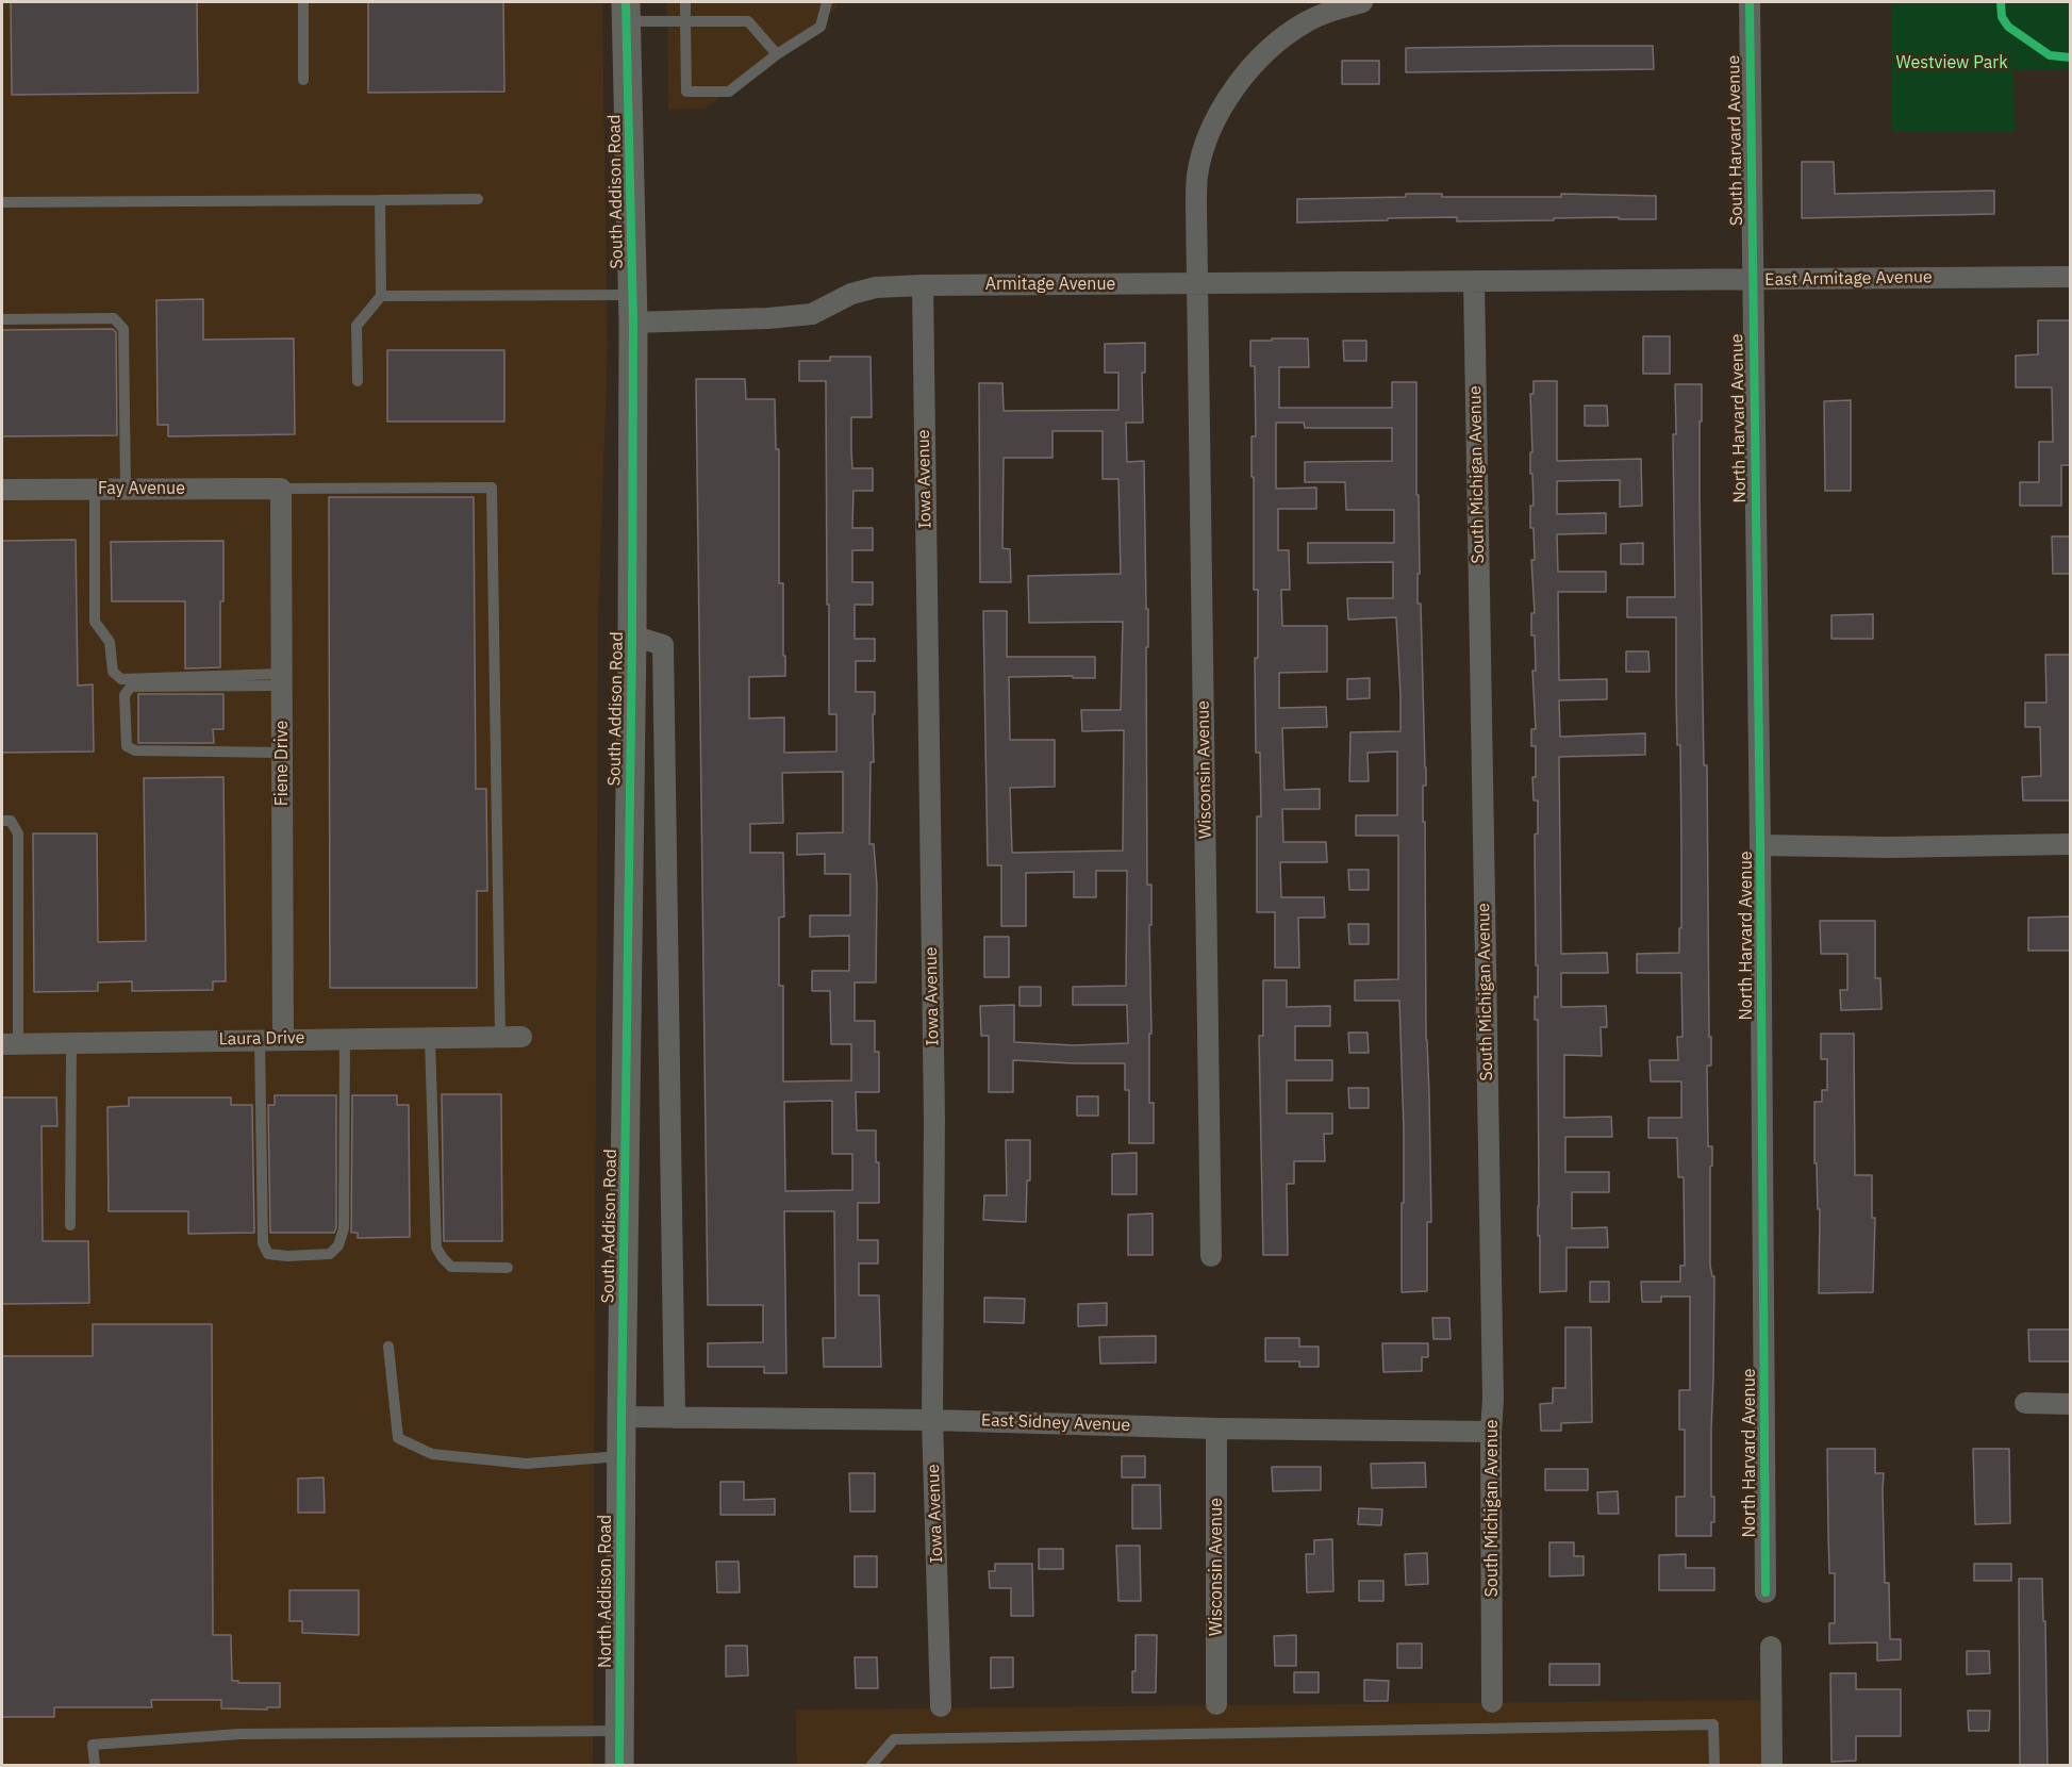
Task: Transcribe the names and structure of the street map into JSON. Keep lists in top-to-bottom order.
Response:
{
  "streets": {
    "street": [
      "South Harvard Avenue",
      "South Addison Road",
      "East Armitage Avenue",
      "Armitage Avenue",
      "North Harvard Avenue",
      "South Michigan Avenue",
      "Iowa Avenue",
      "Fay Avenue",
      "Fiene Drive",
      "Wisconsin Avenue",
      "Laura Drive",
      "East Sidney Avenue",
      "North Addison Road"
    ]
  },
  "crossings": [
    ["South Harvard Avenue", "East Armitage Avenue"],
    ["South Harvard Avenue", "North Harvard Avenue"],
    ["South Addison Road", "Armitage Avenue"],
    ["South Addison Road", "East Sidney Avenue"],
    ["South Addison Road", "North Addison Road"],
    ["East Armitage Avenue", "Armitage Avenue"],
    ["East Armitage Avenue", "North Harvard Avenue"],
    ["East Armitage Avenue", "South Michigan Avenue"],
    ["Armitage Avenue", "South Michigan Avenue"],
    ["Armitage Avenue", "Iowa Avenue"],
    ["Armitage Avenue", "Wisconsin Avenue"],
    ["South Michigan Avenue", "East Sidney Avenue"],
    ["Iowa Avenue", "East Sidney Avenue"],
    ["Fay Avenue", "Fiene Drive"],
    ["Fiene Drive", "Laura Drive"],
    ["Wisconsin Avenue", "East Sidney Avenue"],
    ["East Sidney Avenue", "North Addison Road"]
  ],
  "parks": ["Westview Park"]
}
